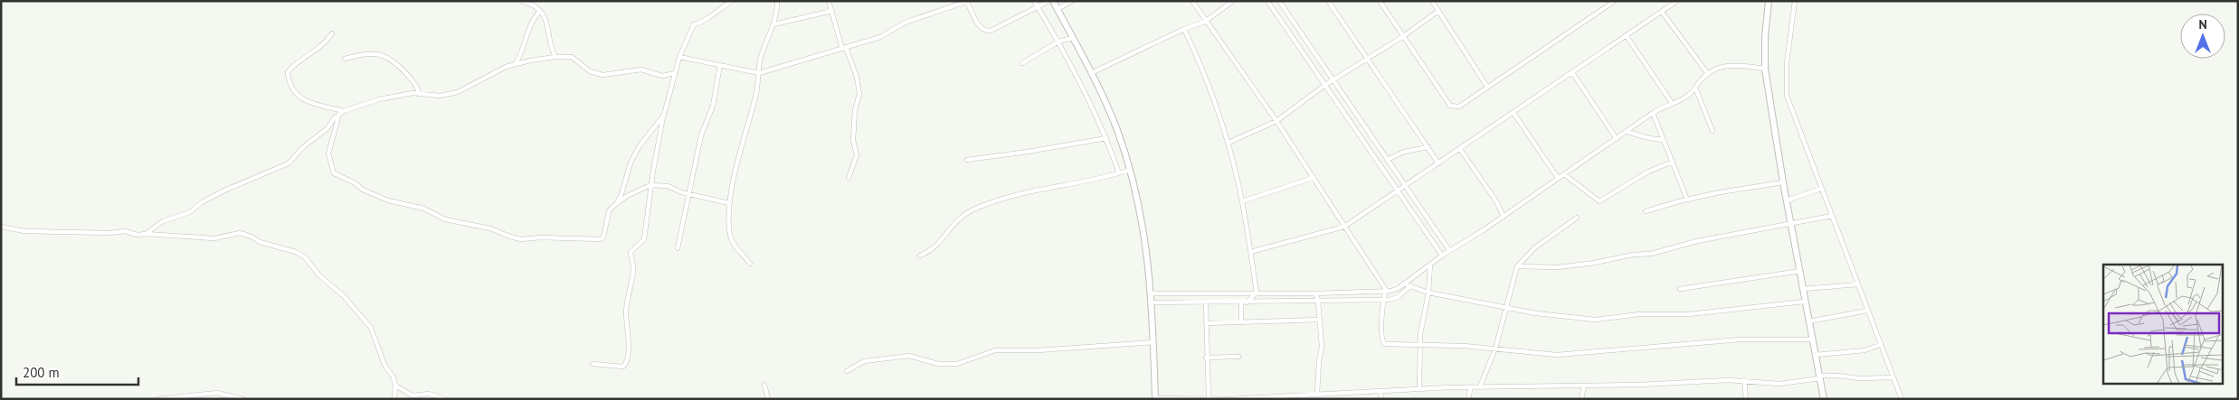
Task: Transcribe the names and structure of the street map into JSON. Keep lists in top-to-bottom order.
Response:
{
  "scale_bar": "200 m",
  "north": "top"
}
